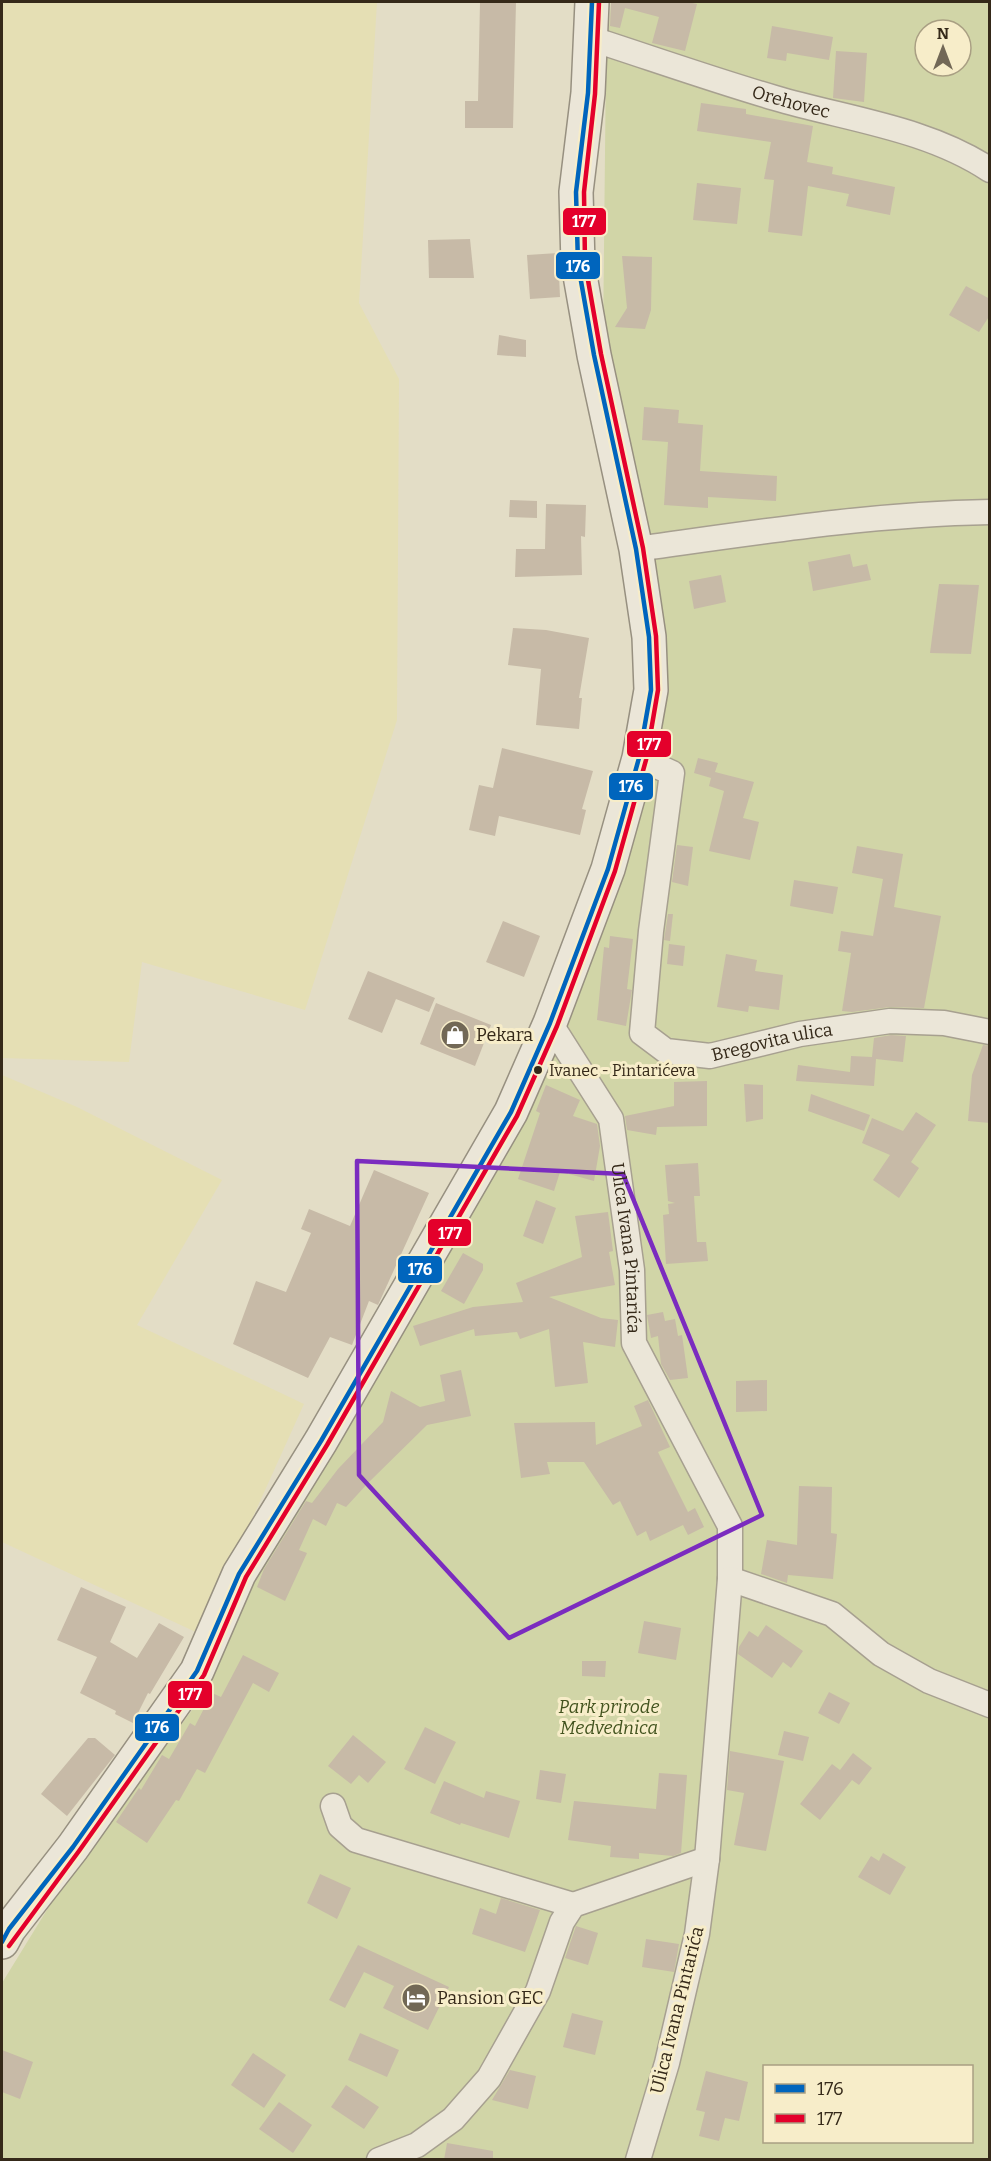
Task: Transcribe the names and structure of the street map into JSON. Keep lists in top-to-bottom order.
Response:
{
  "streets": {
    "street": ["Orehovec", "Bregovita ulica", "Ulica Ivana Pintarića"]
  },
  "parks": ["Park prirode Medvednica"],
  "places": {
    "shop": ["Pekara"],
    "other": ["Ivanec - Pintarićeva"],
    "hotel": ["Pansion GEC"]
  },
  "lines": ["transit line 176", "transit line 177"],
  "legend": ["176", "177"],
  "north": "top"
}
